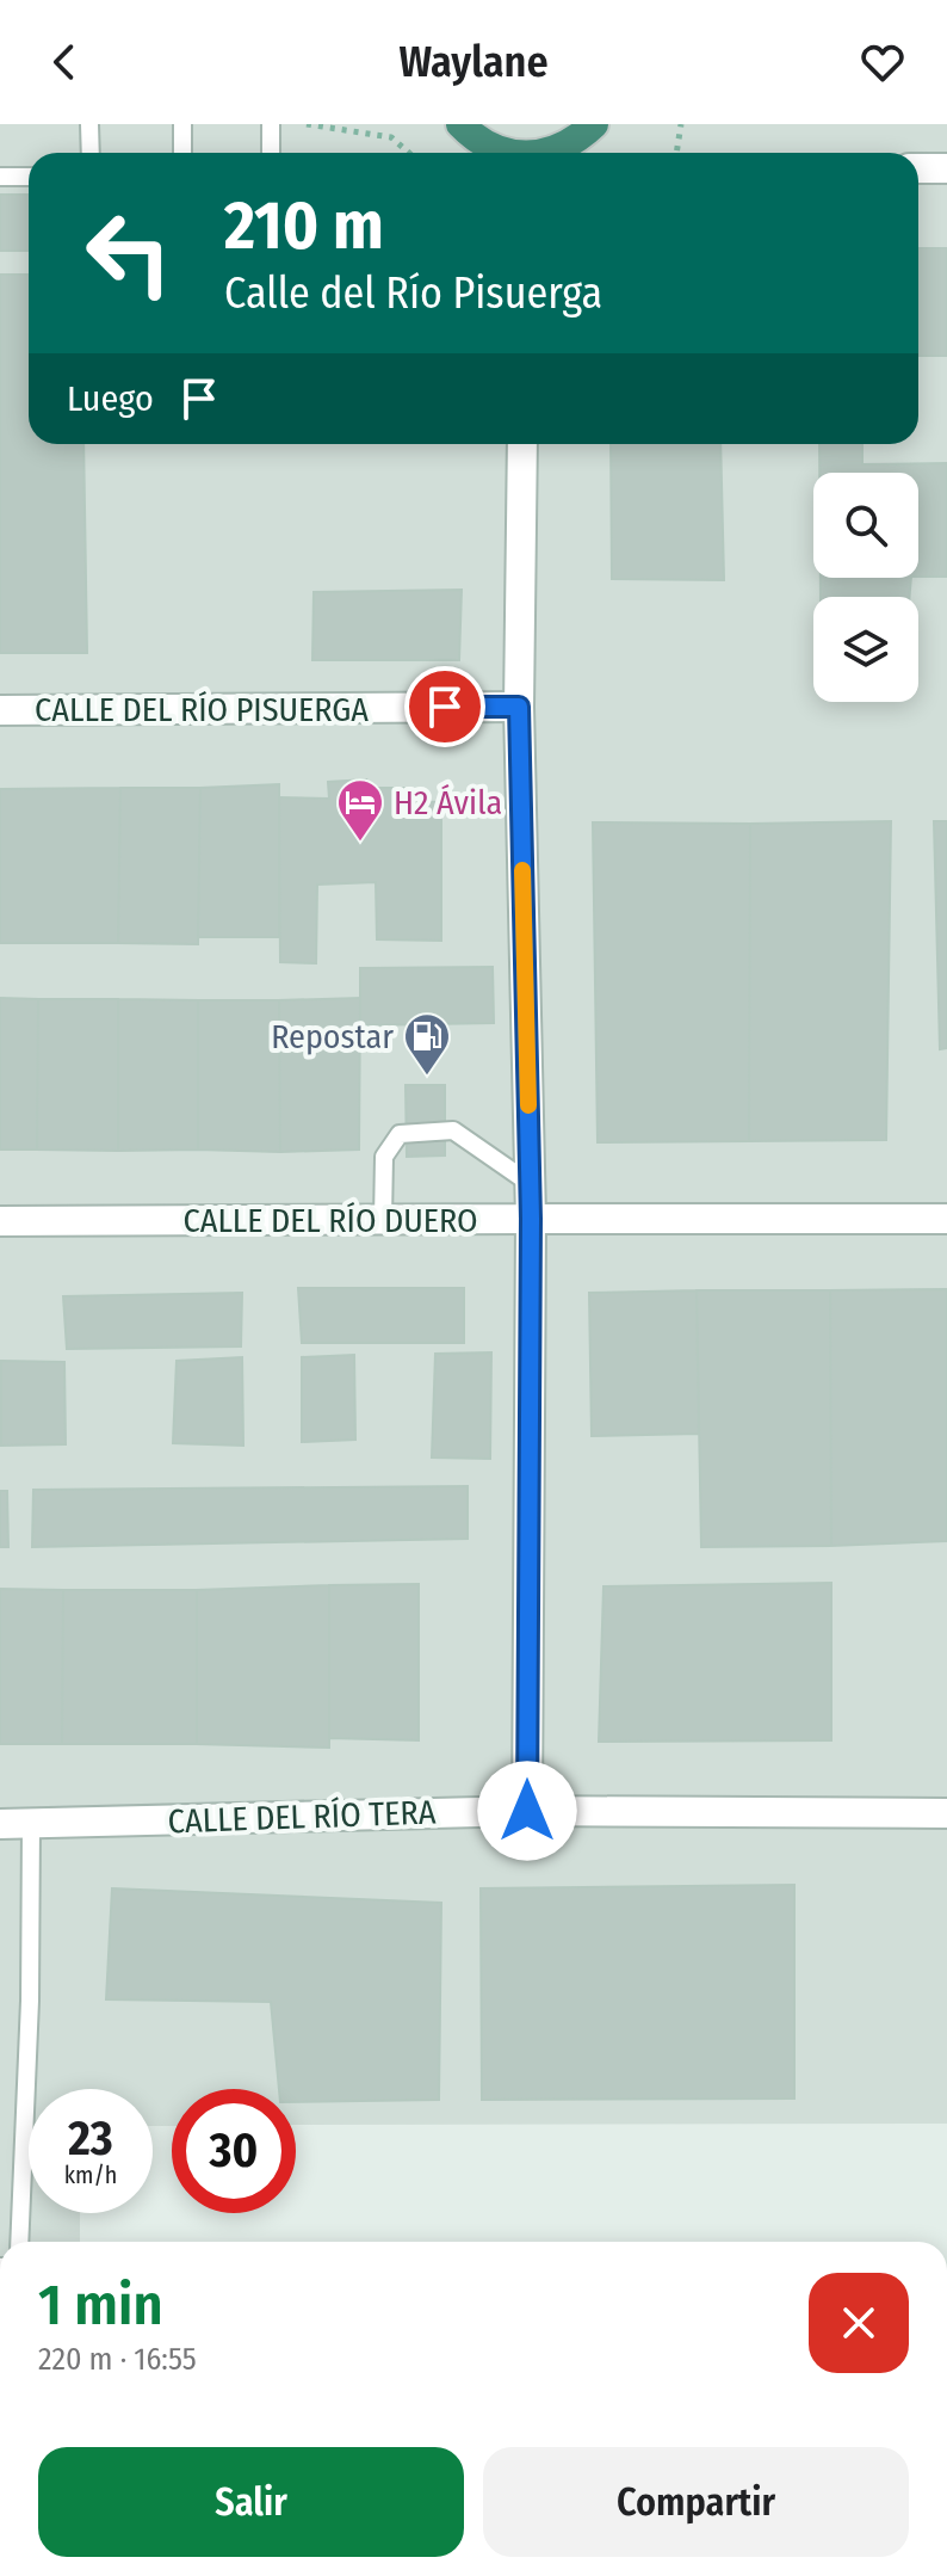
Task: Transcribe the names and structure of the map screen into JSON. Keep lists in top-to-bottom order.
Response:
{
  "streets": {
    "street": ["CALLE DEL RÍO PISUERGA", "CALLE DEL RÍO DUERO", "CALLE DEL RÍO TERA"]
  },
  "places": {
    "hotel": ["H2 Ávila"],
    "fuel station": ["Repostar"]
  },
  "page": {
    "header": "Waylane",
    "turn": ["210 m", "Calle del Río Pisuerga"],
    "then": "Luego",
    "speed": "23 km/h",
    "limit": "30",
    "heading": ["1 min", "220 m · 16:55"],
    "buttons": ["Salir", "Compartir"]
  }
}
